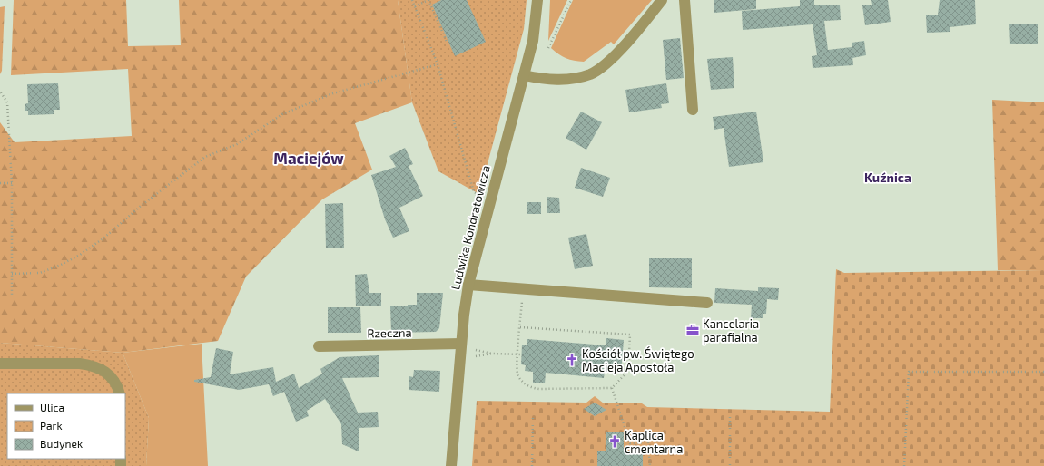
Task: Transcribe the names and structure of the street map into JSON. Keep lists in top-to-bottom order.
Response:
{
  "streets": {
    "street": ["Ludwika Kondratowicza", "Rzeczna"]
  },
  "crossings": [
    ["Ludwika Kondratowicza", "Rzeczna"]
  ],
  "districts": ["Maciejów", "Kuźnica"],
  "places": {
    "office": ["Kancelaria parafialna"],
    "church": ["Kościół pw. Świętego Macieja Apostoła", "Kaplica cmentarna"]
  },
  "legend": ["Ulica", "Park", "Budynek"]
}
